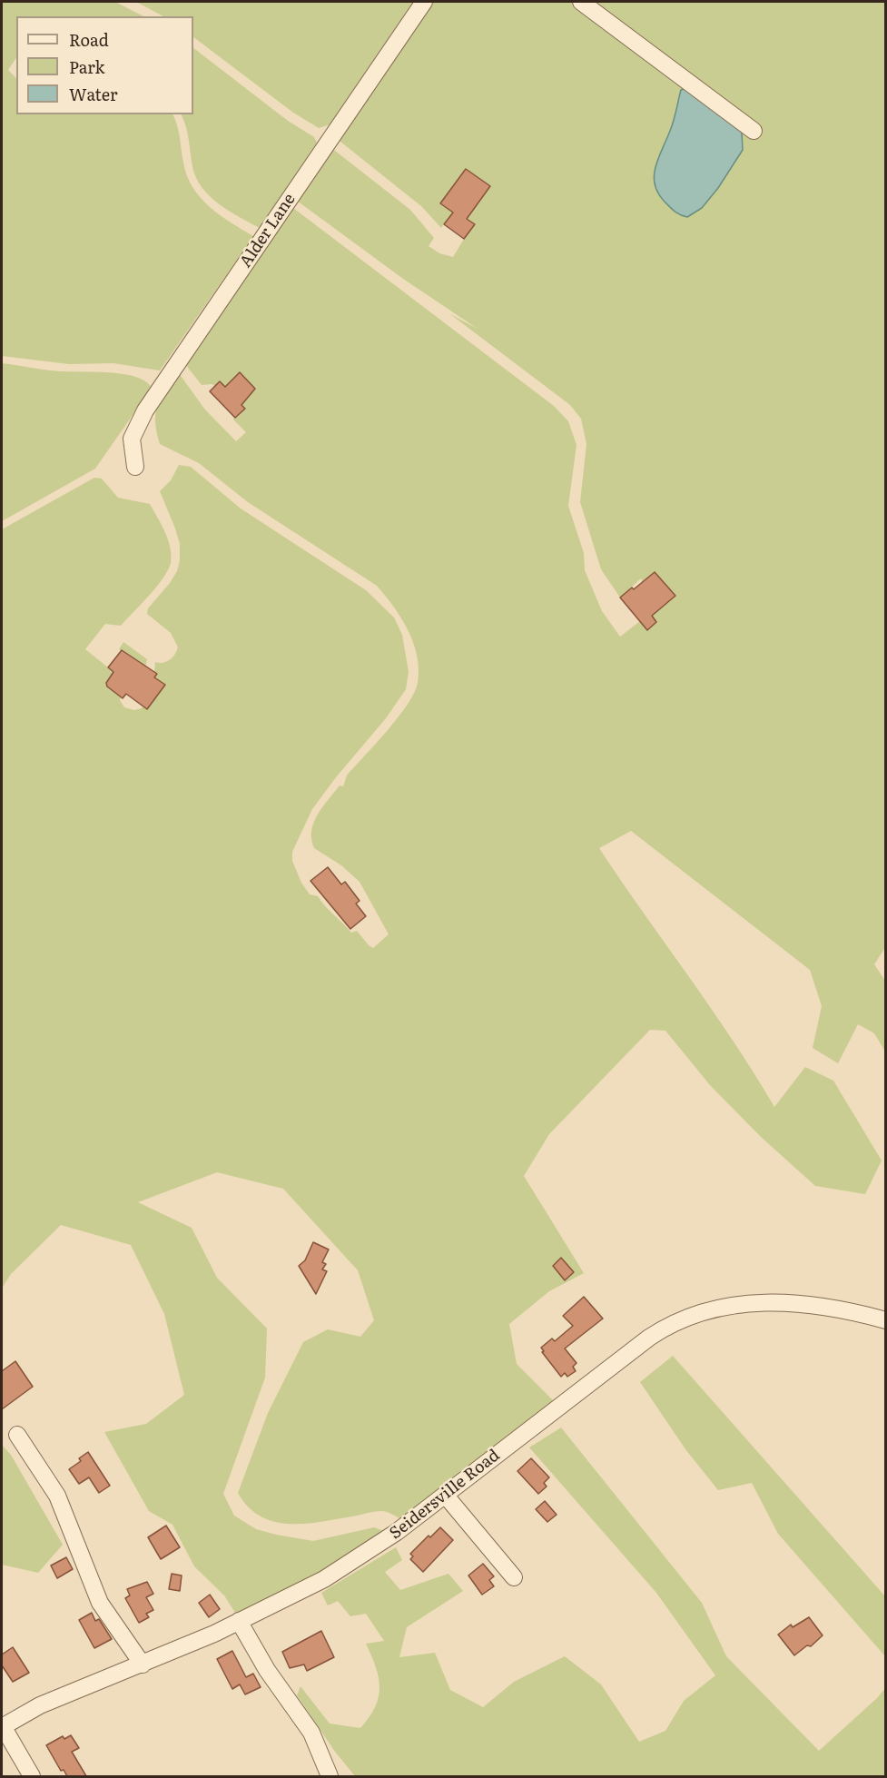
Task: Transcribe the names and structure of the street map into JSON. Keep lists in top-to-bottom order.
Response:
{
  "streets": {
    "street": ["Alder Lane", "Seidersville Road"]
  },
  "legend": ["Road", "Park", "Water"]
}
